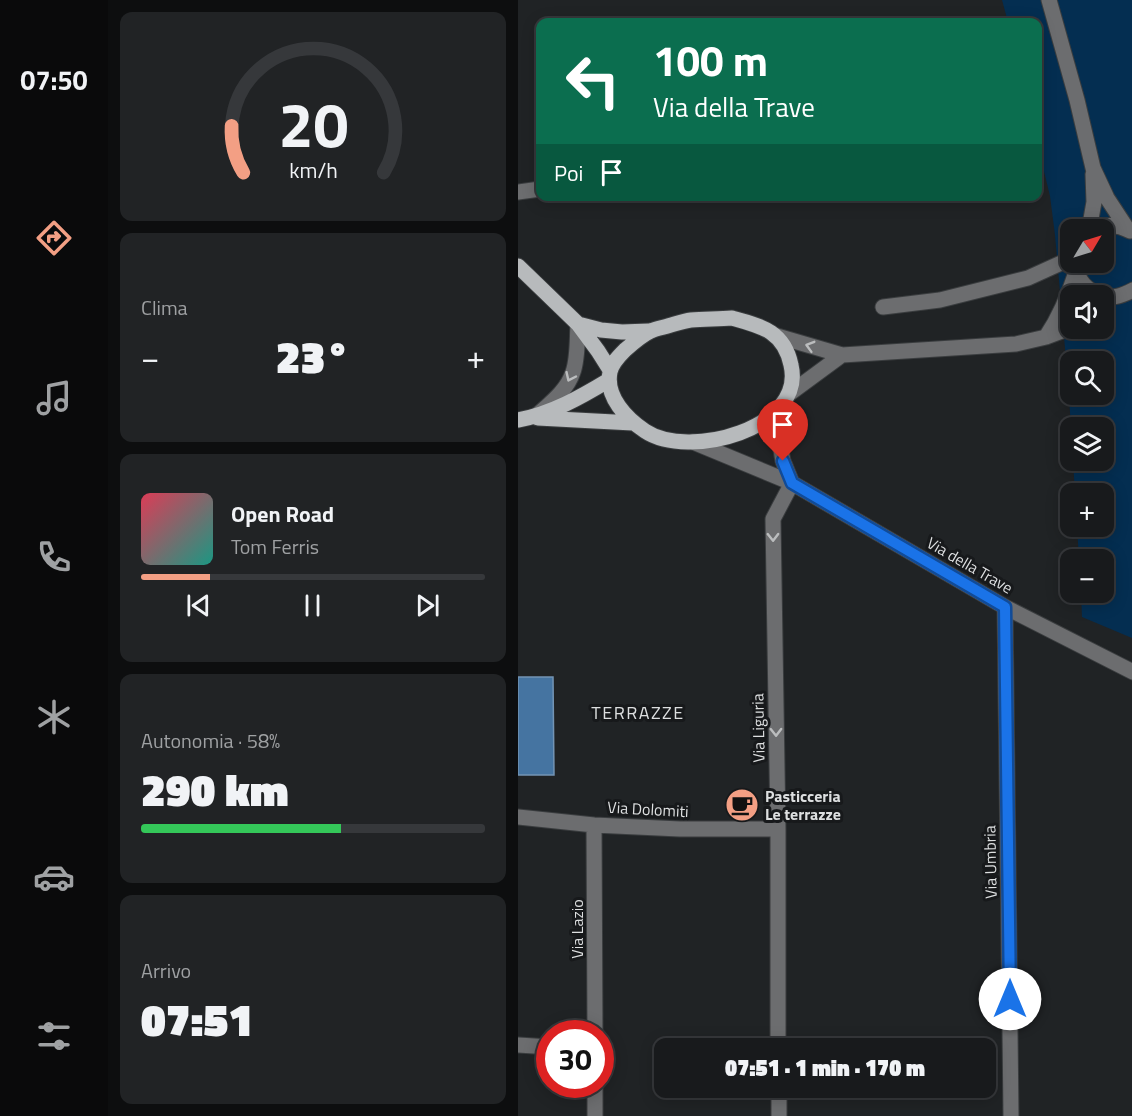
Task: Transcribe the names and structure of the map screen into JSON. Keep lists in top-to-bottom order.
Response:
{
  "streets": {
    "main road": ["Via della Trave"],
    "street": [
      "Via Liguria",
      "Via Dolomiti",
      "Via Umbria",
      "Via Lazio"
    ]
  },
  "crossings": [
    ["Via della Trave", "Via Liguria"],
    ["Via della Trave", "Via Umbria"],
    ["Via Liguria", "Via Dolomiti"],
    ["Via Dolomiti", "Via Lazio"]
  ],
  "one_way": ["Via Liguria"],
  "districts": ["TERRAZZE"],
  "places": {
    "cafe": ["Pasticceria Le terrazze"]
  },
  "north": "top right",
  "page": {
    "tabs": "07:50",
    "turn": ["100 m", "Via della Trave"],
    "then": "Poi",
    "map_buttons": ["+", "−"],
    "tile": [
      "Clima",
      ["Autonomia · 58%", "290 km"],
      ["Arrivo", "07:51"]
    ],
    "heat": ["−", "23°", "+"],
    "song": ["Open Road", "Tom Ferris"],
    "limit": "30",
    "trip": "07:51 · 1 min · 170 m",
    "gauge": ["20", "km/h"]
  }
}
